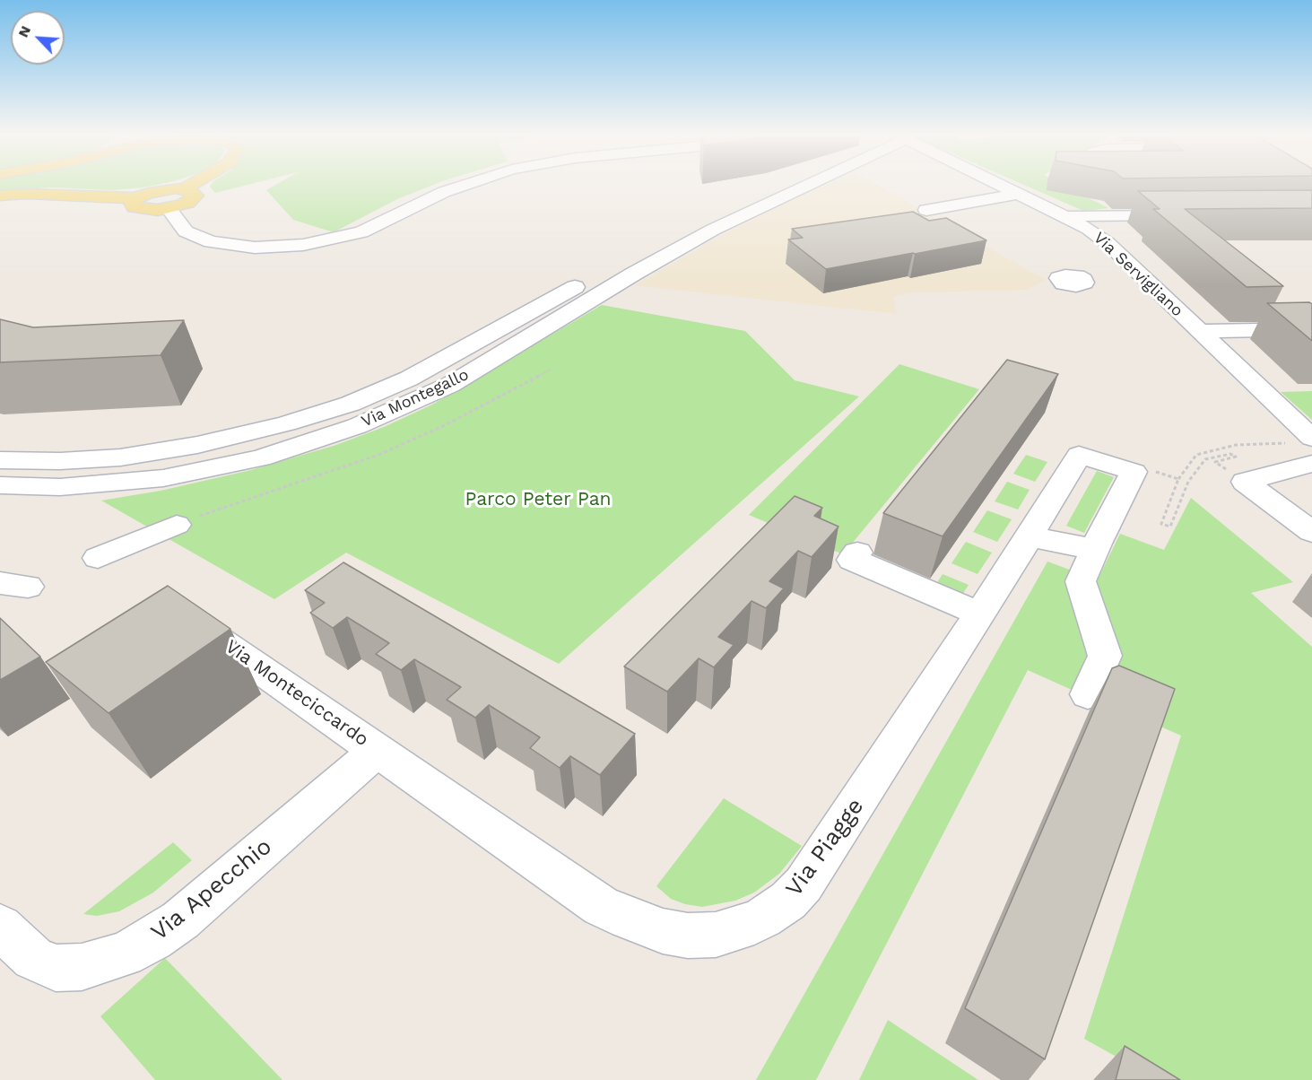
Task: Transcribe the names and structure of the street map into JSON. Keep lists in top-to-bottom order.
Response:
{
  "streets": {
    "street": [
      "Via Servigliano",
      "Via Montegallo",
      "Via Monteciccardo",
      "Via Piagge",
      "Via Apecchio"
    ]
  },
  "crossings": [
    ["Via Monteciccardo", "Via Piagge"],
    ["Via Monteciccardo", "Via Apecchio"],
    ["Via Piagge", "Via Apecchio"]
  ],
  "parks": ["Parco Peter Pan"],
  "north": "top left"
}
